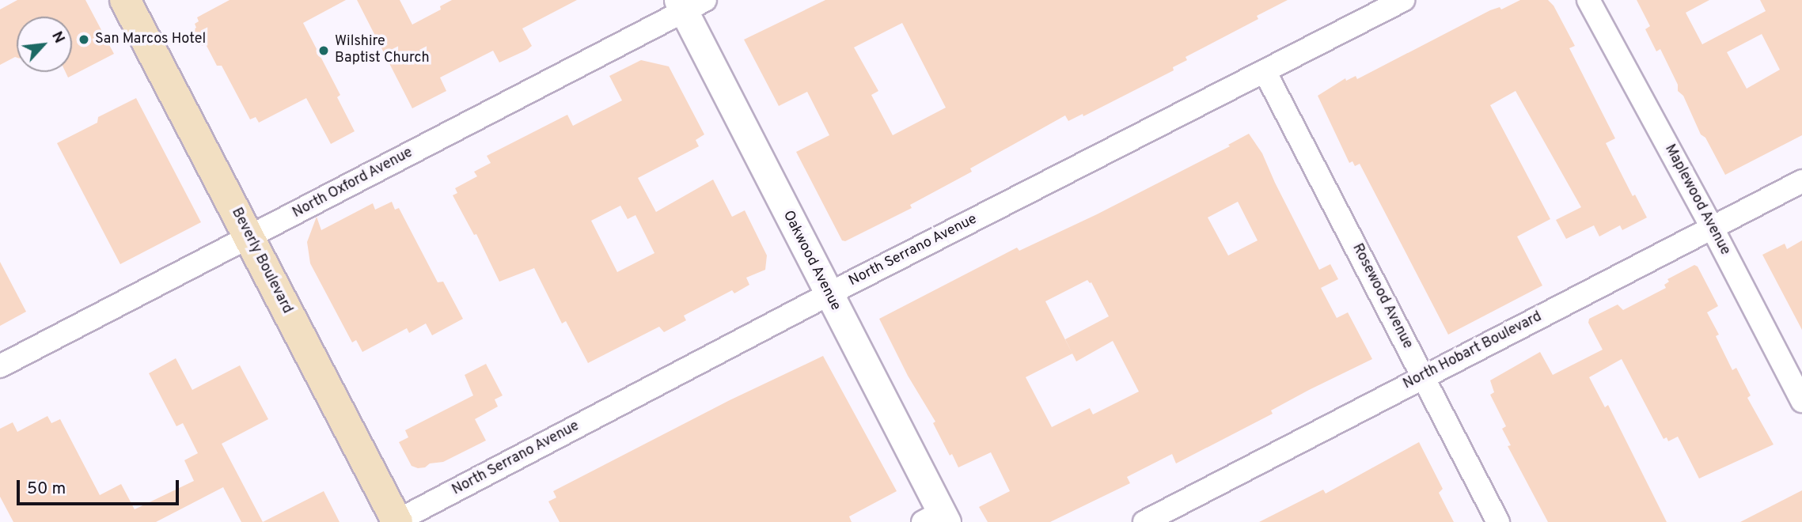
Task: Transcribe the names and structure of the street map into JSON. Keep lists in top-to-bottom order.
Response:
{
  "streets": {
    "main road": ["Beverly Boulevard"],
    "street": [
      "North Oxford Avenue",
      "Maplewood Avenue",
      "North Serrano Avenue",
      "Oakwood Avenue",
      "Rosewood Avenue",
      "North Hobart Boulevard"
    ]
  },
  "crossings": [
    ["North Oxford Avenue", "Beverly Boulevard"],
    ["North Oxford Avenue", "Oakwood Avenue"],
    ["Maplewood Avenue", "North Hobart Boulevard"],
    ["North Serrano Avenue", "Beverly Boulevard"],
    ["North Serrano Avenue", "Oakwood Avenue"],
    ["North Serrano Avenue", "Rosewood Avenue"],
    ["Rosewood Avenue", "North Hobart Boulevard"]
  ],
  "places": ["San Marcos Hotel", "Wilshire Baptist Church"],
  "scale_bar": "50 m",
  "north": "top right"
}
